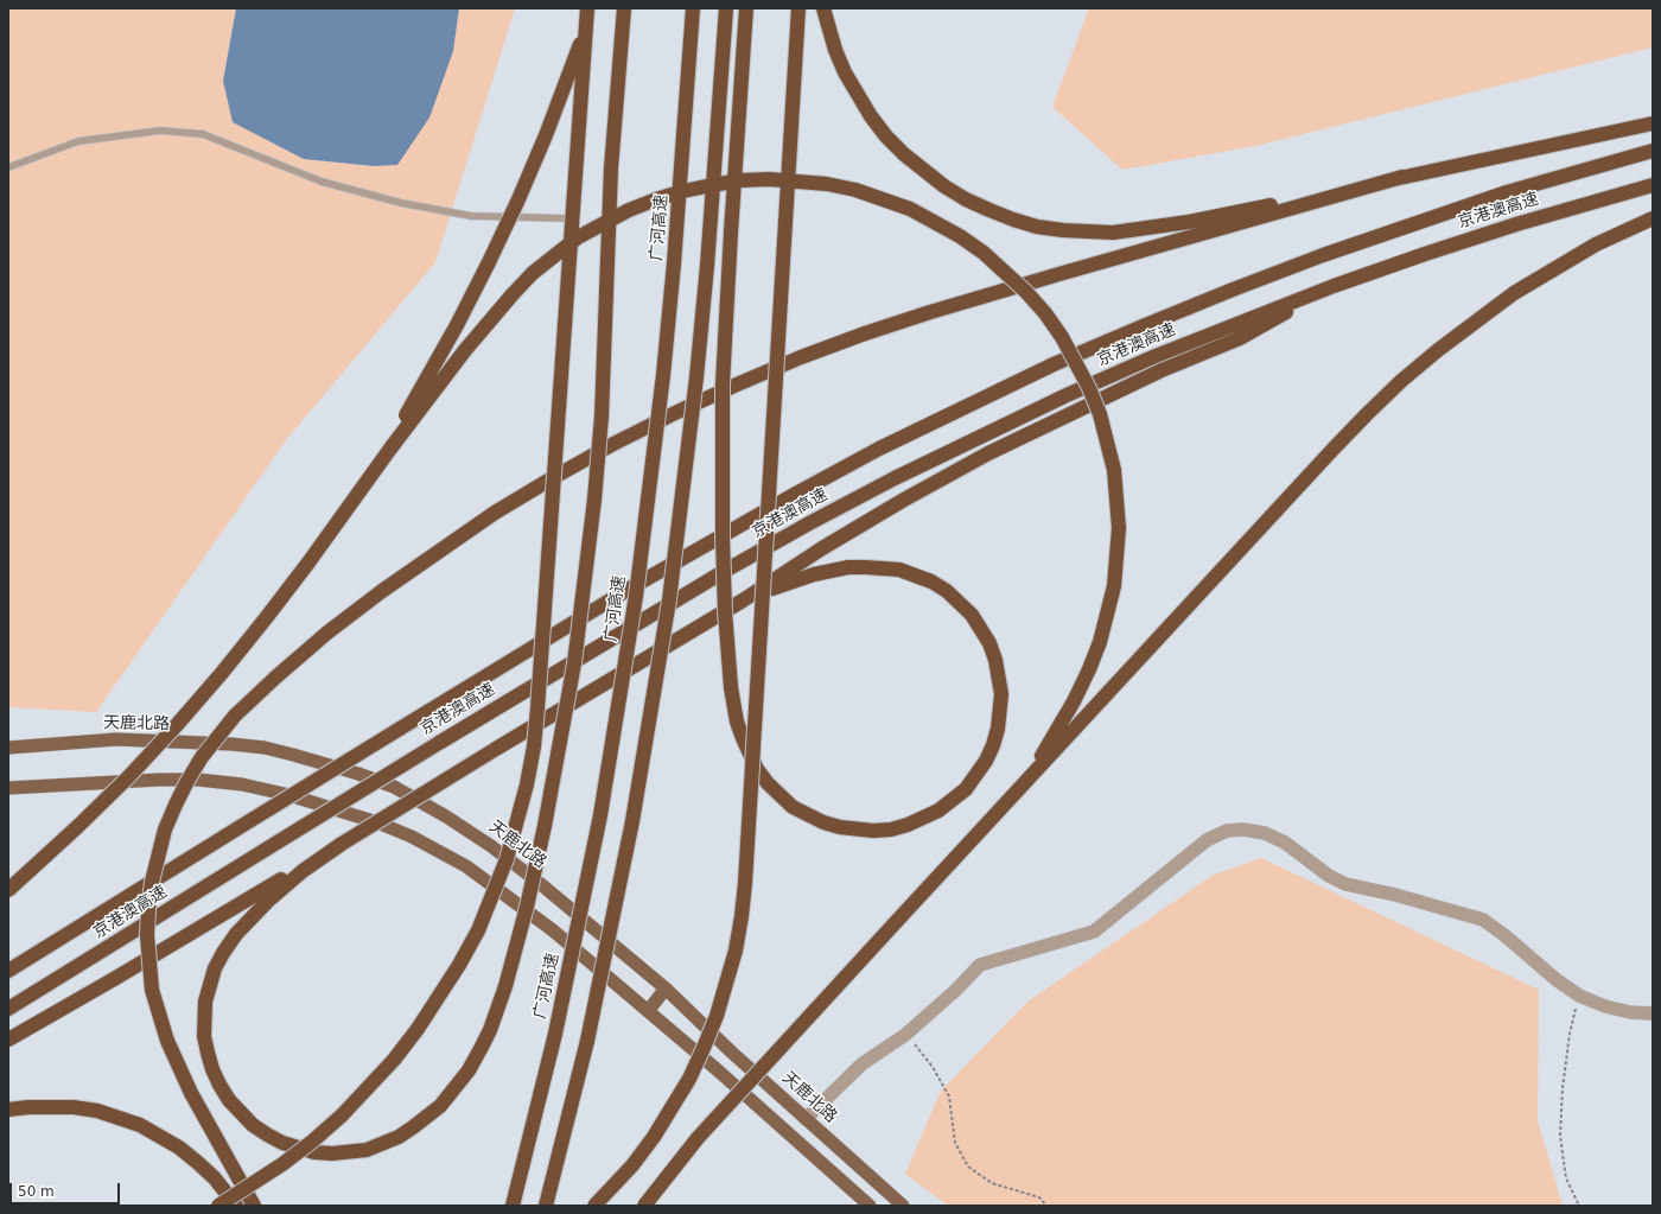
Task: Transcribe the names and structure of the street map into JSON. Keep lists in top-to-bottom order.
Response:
{
  "streets": {
    "highway": ["京港澳高速", "广河高速"],
    "main road": ["天鹿北路"]
  },
  "scale_bar": "50 m"
}
